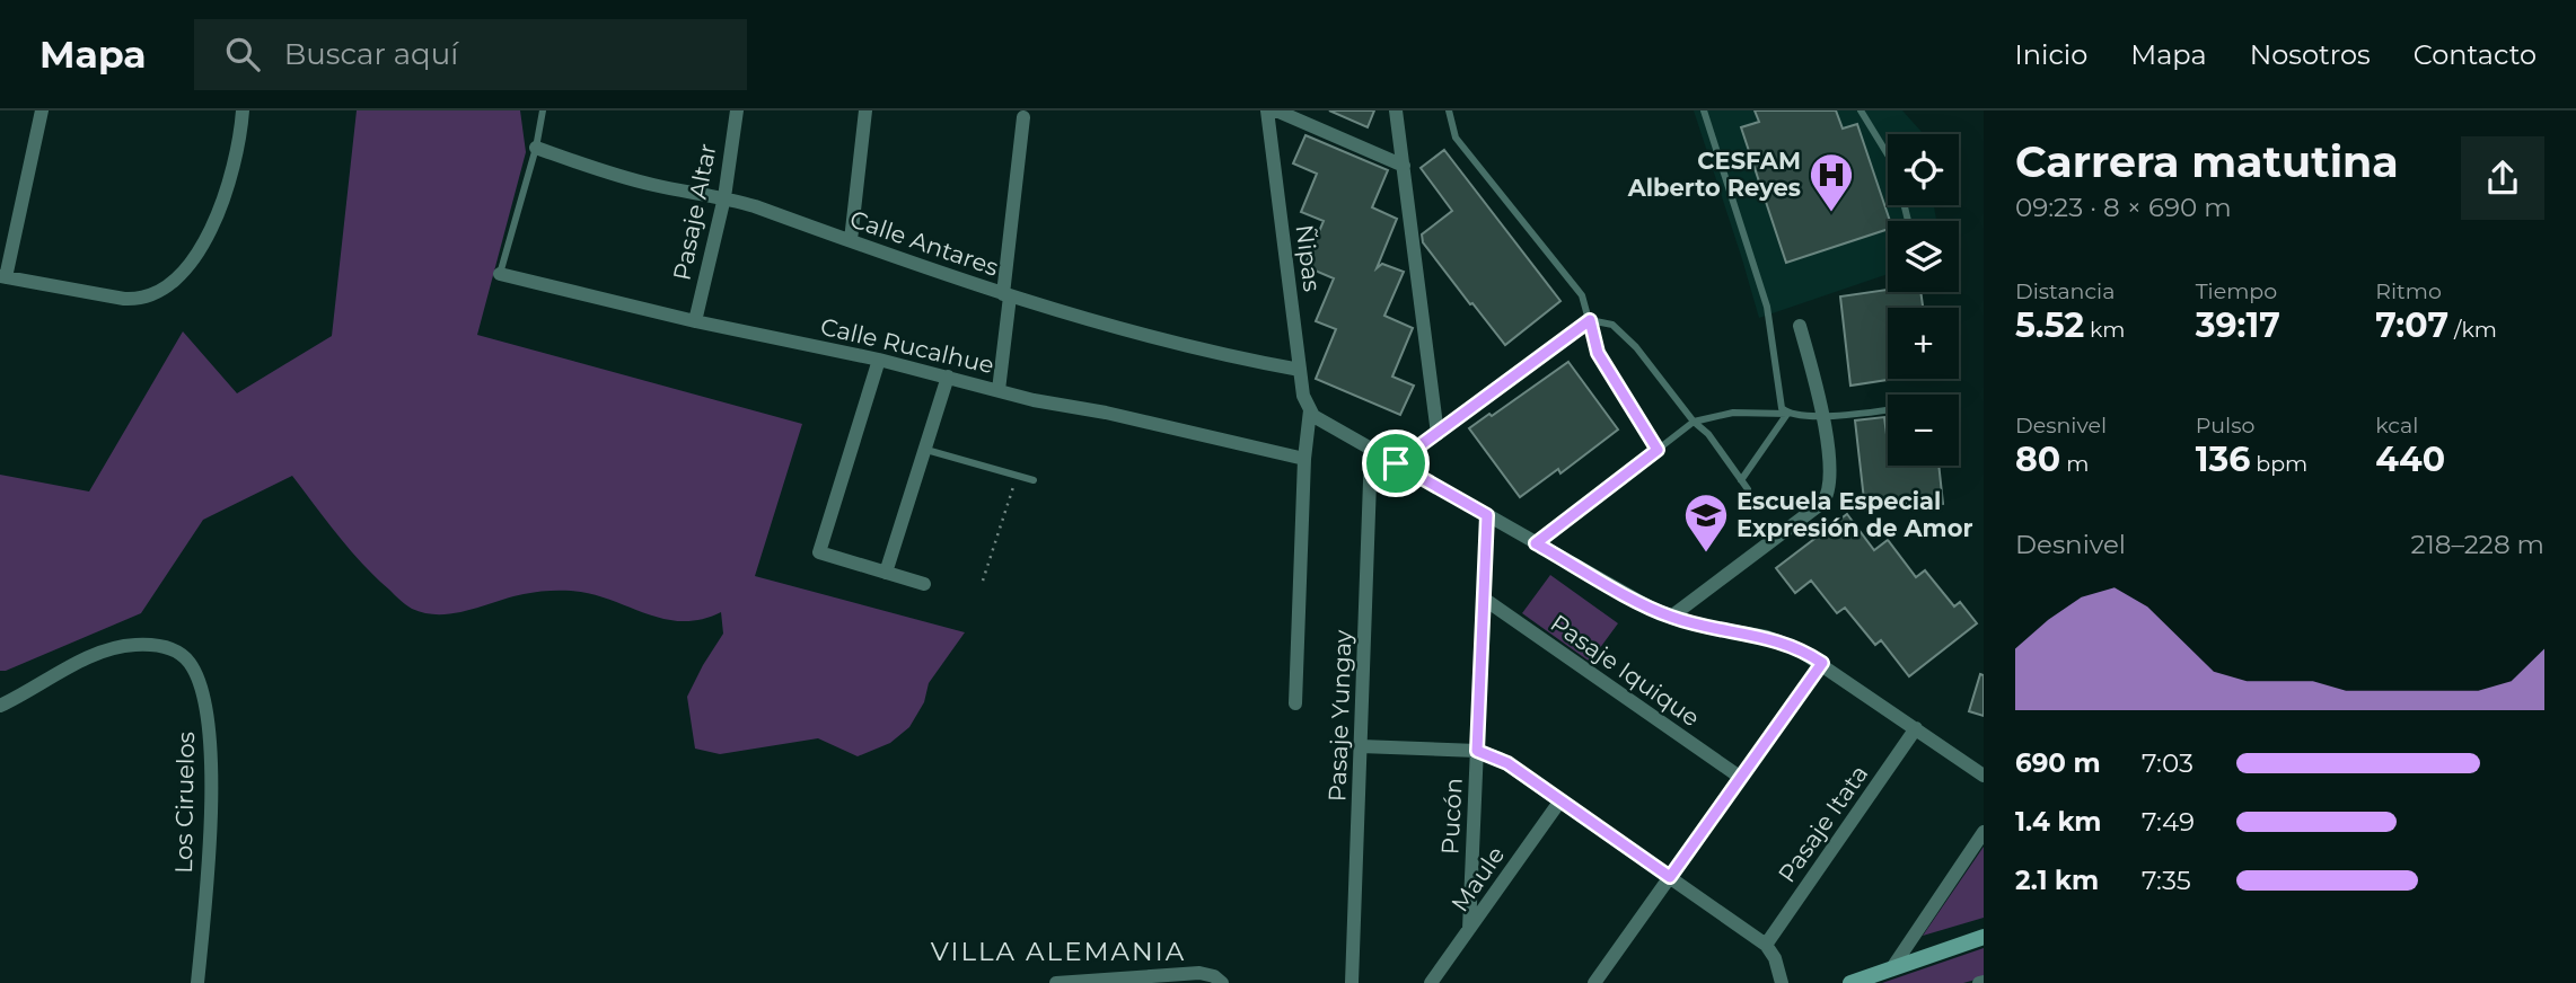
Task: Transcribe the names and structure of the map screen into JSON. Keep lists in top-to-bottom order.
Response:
{
  "streets": {
    "street": [
      "Pasaje Altar",
      "Calle Antares",
      "Ñipas",
      "Calle Rucalhue",
      "Pasaje Iquique",
      "Pasaje Yungay",
      "Los Ciruelos",
      "Pucón",
      "Pasaje Itata",
      "Maule"
    ]
  },
  "crossings": [
    ["Pasaje Altar", "Calle Antares"],
    ["Pasaje Altar", "Calle Rucalhue"],
    ["Calle Antares", "Ñipas"],
    ["Pasaje Iquique", "Pucón"],
    ["Pucón", "Maule"]
  ],
  "districts": ["VILLA ALEMANIA"],
  "places": {
    "hospital": ["CESFAM Alberto Reyes"],
    "school or university": ["Escuela Especial Expresión de Amor"]
  },
  "page": {
    "header": "Mapa",
    "search": "Buscar aquí",
    "nav": [
      "Inicio",
      "Mapa",
      "Nosotros",
      "Contacto"
    ],
    "heading": ["Carrera matutina", "09:23 · 8 × 690 m"],
    "map_buttons": ["+", "−"],
    "stats": [
      ["Distancia", "5.52 km"],
      ["Tiempo", "39:17"],
      ["Ritmo", "7:07 /km"],
      ["Desnivel", "80 m"],
      ["Pulso", "136 bpm"],
      ["kcal", "440"]
    ],
    "chart": ["Desnivel", "218–228 m"],
    "list": [
      {
        "name": "690 m",
        "note": "7:03"
      },
      {
        "name": "1.4 km",
        "note": "7:49"
      },
      {
        "name": "2.1 km",
        "note": "7:35"
      }
    ]
  }
}
